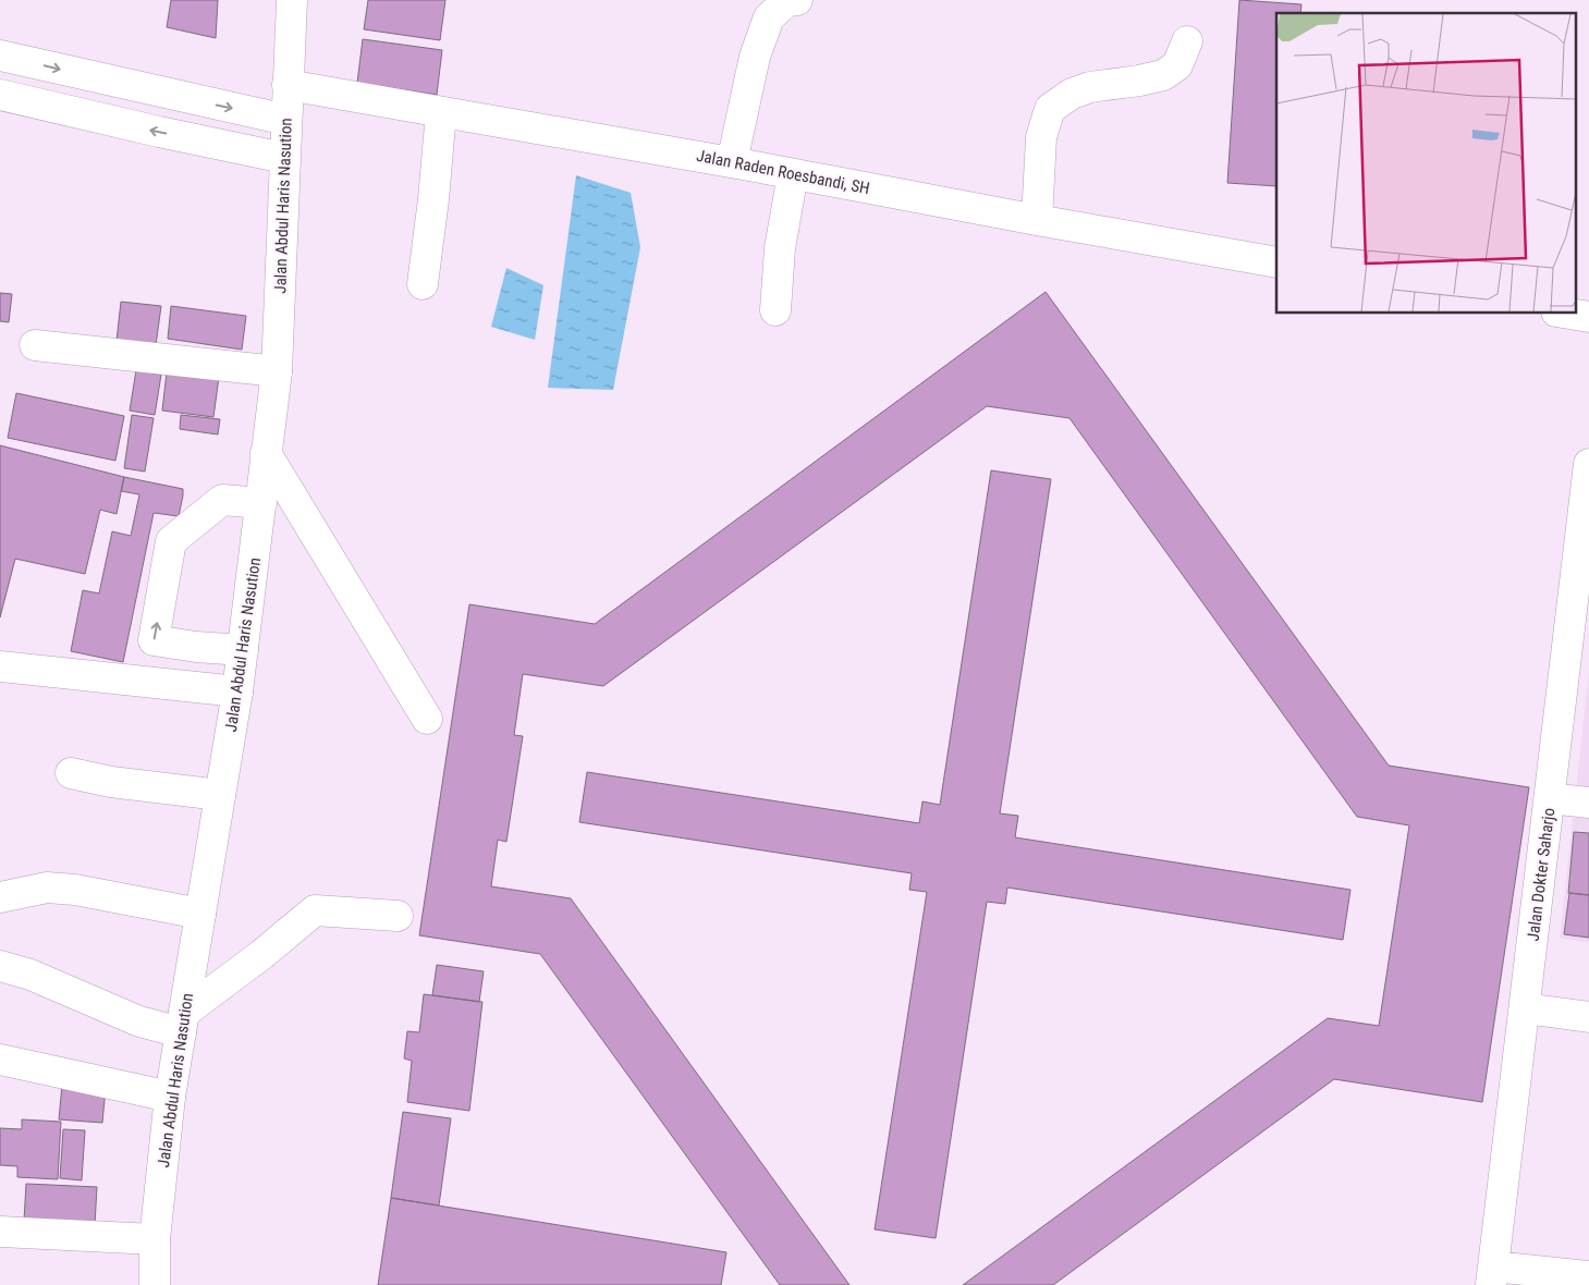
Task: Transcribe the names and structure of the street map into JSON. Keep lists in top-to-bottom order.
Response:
{
  "streets": {
    "main road": ["Jalan Raden Roesbandi, SH", "Jalan Abdul Haris Nasution", "Jalan Dokter Saharjo"]
  },
  "crossings": [
    ["Jalan Raden Roesbandi, SH", "Jalan Abdul Haris Nasution"]
  ]
}
